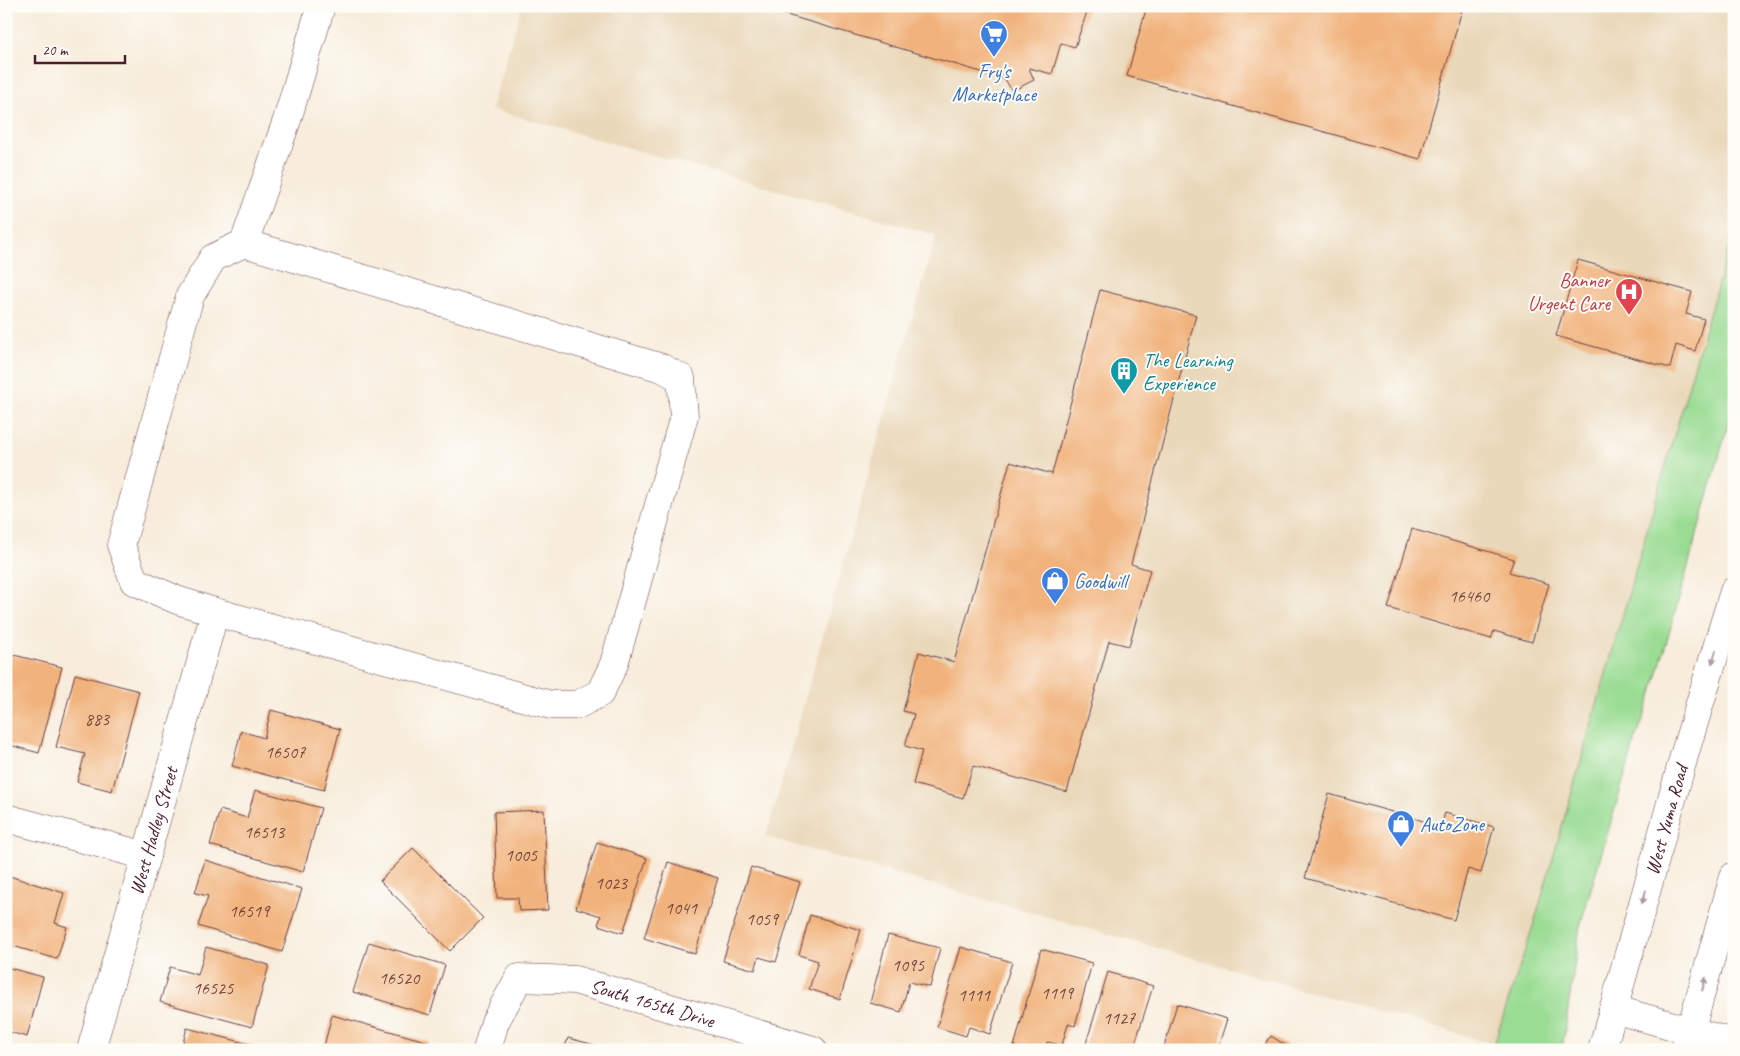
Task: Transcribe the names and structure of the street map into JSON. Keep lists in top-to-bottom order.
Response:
{
  "streets": {
    "street": ["West Yuma Road", "West Hadley Street", "South 165th Drive"]
  },
  "places": {
    "supermarket": ["Fry's Marketplace"],
    "hospital": ["Banner Urgent Care"],
    "building": ["The Learning Experience"],
    "shop": ["Goodwill", "AutoZone"]
  },
  "house_numbers": [
    "16460",
    "883",
    "16507",
    "16513",
    "1005",
    "1023",
    "1041",
    "16519",
    "1059",
    "1095",
    "16520",
    "16525",
    "1119",
    "1111",
    "1127"
  ],
  "scale_bar": "20 m"
}
